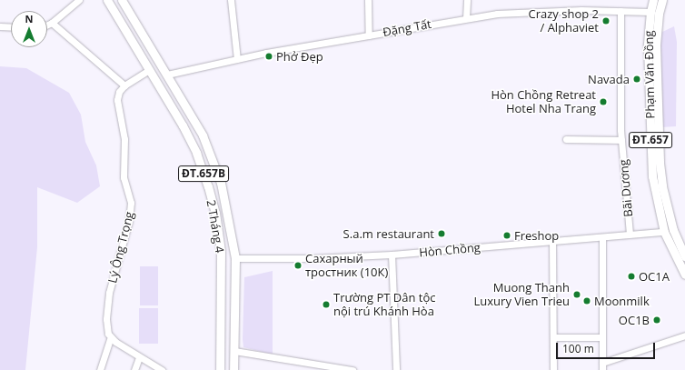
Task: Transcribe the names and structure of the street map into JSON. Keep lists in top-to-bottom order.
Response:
{
  "streets": {
    "main road": [
      "Phạm Văn Đồng",
      "ĐT.657",
      "ĐT.657B",
      "2 Tháng 4"
    ],
    "street": [
      "Đặng Tất",
      "Bãi Dương",
      "Lý Ông Trọng",
      "Hòn Chồng"
    ]
  },
  "crossings": [
    ["Đặng Tất", "Phạm Văn Đồng"],
    ["Đặng Tất", "Bãi Dương"],
    ["Đặng Tất", "2 Tháng 4"],
    ["Phạm Văn Đồng", "Hòn Chồng"],
    ["Bãi Dương", "Hòn Chồng"],
    ["2 Tháng 4", "Hòn Chồng"]
  ],
  "places": [
    "Crazy shop 2 / Alphaviet",
    "Phở Đẹp",
    "Navada",
    "Hòn Chồng Retreat Hotel Nha Trang",
    "S.a.m restaurant",
    "Freshop",
    "Сахарный тростник (10К)",
    "OC1A",
    "Muong Thanh Luxury Vien Trieu",
    "Moonmilk",
    "Trường PT Dân tộc nội trú Khánh Hòa",
    "OC1B"
  ],
  "scale_bar": "100 m",
  "north": "top"
}
